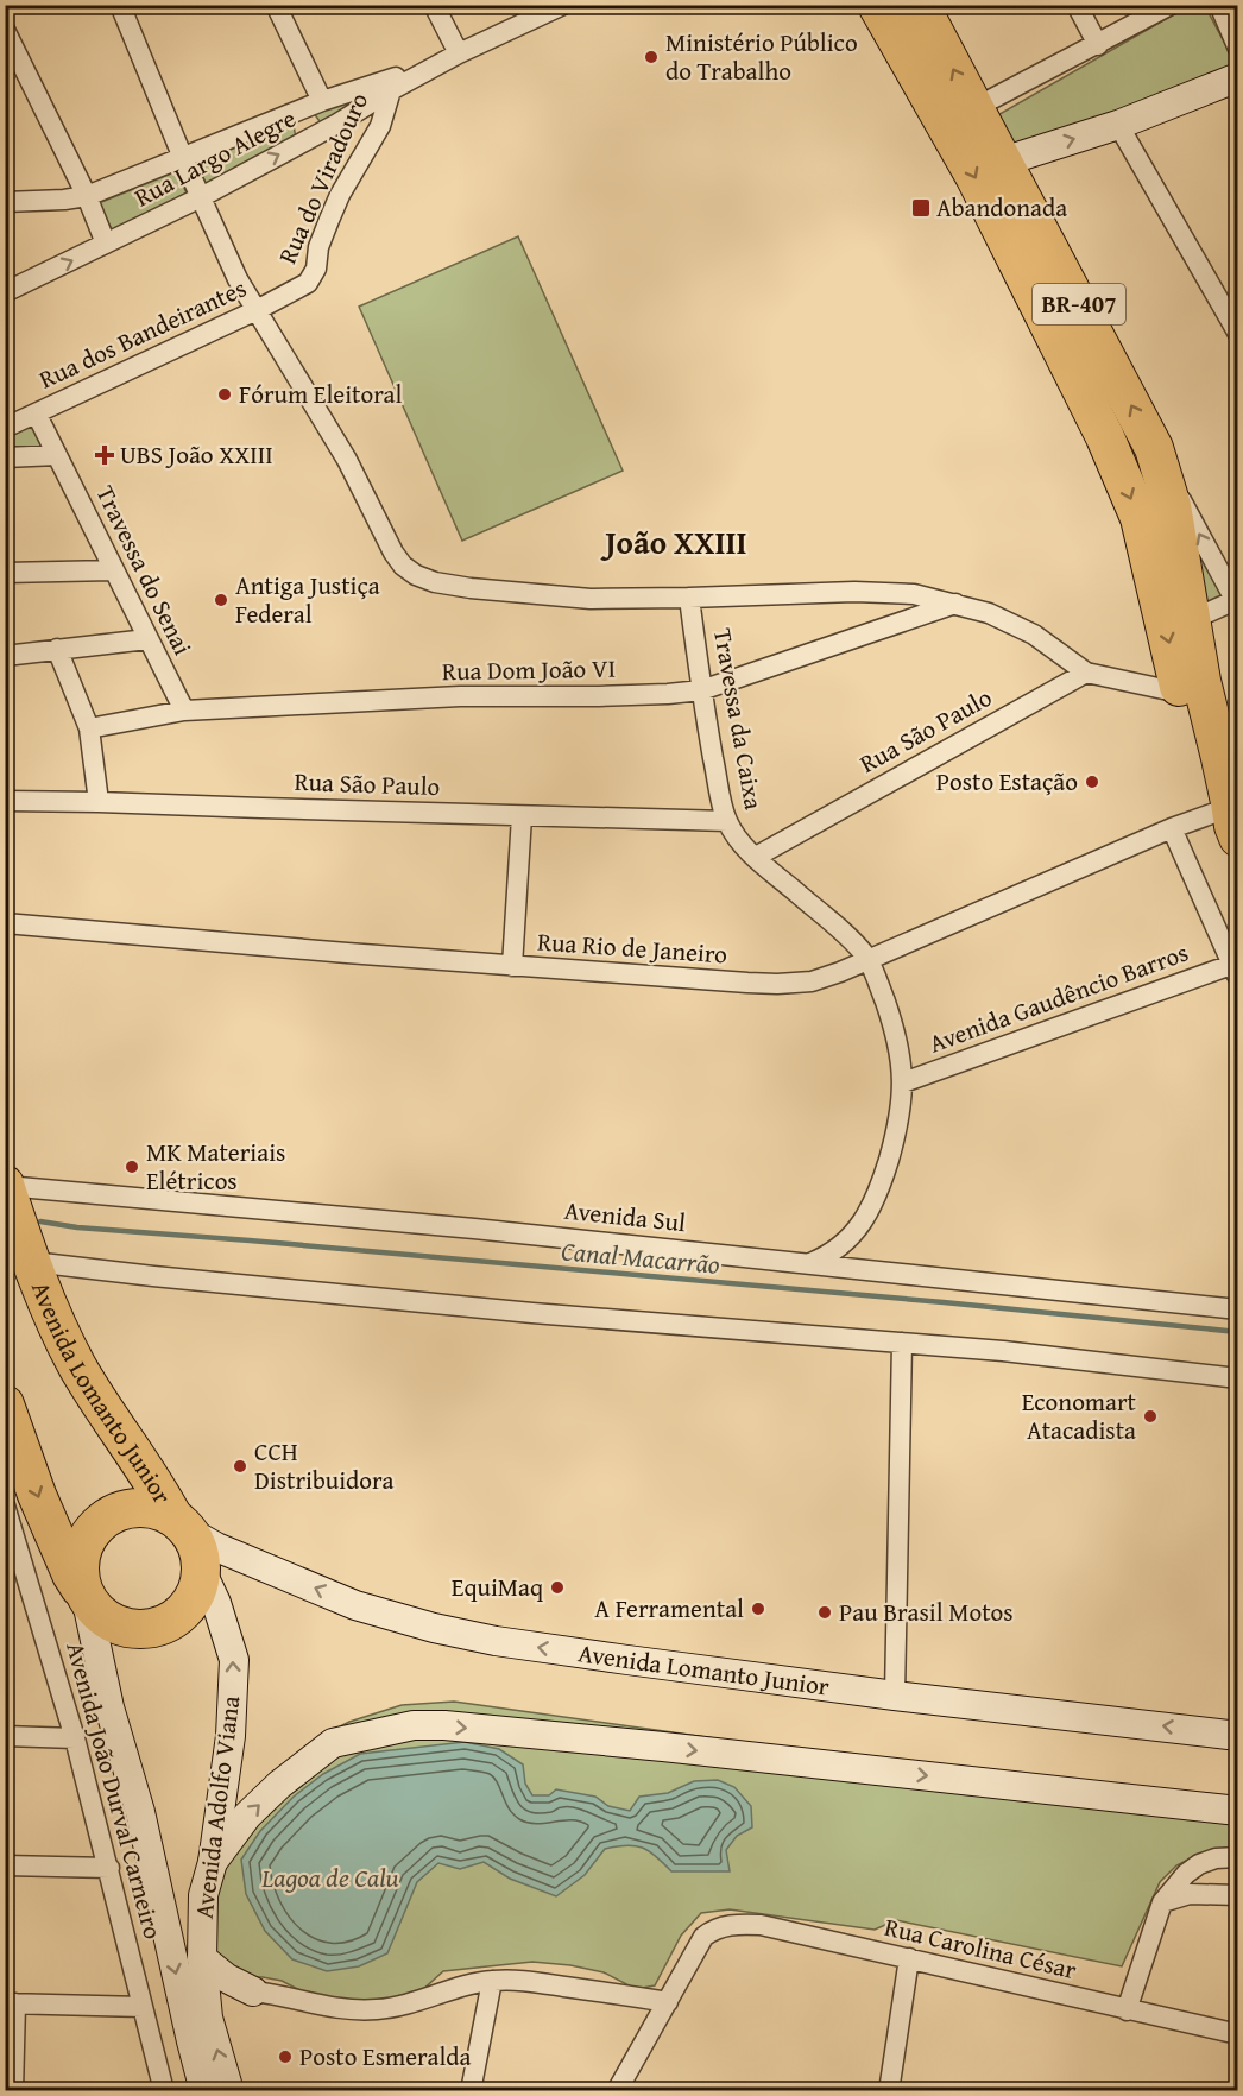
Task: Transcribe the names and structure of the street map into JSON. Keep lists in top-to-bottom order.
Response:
{
  "streets": {
    "highway": ["BR-407", "Avenida Lomanto Junior"],
    "main road": ["Avenida Adolfo Viana"],
    "street": [
      "Rua Largo Alegre",
      "Rua do Viradouro",
      "Rua dos Bandeirantes",
      "Travessa do Senai",
      "Rua Dom João VI",
      "Travessa da Caixa",
      "Rua São Paulo",
      "Rua Rio de Janeiro",
      "Avenida Gaudêncio Barros",
      "Avenida Sul",
      "Avenida João Durval Carneiro",
      "Rua Carolina César"
    ]
  },
  "crossings": [
    ["Rua Largo Alegre", "Rua do Viradouro"],
    ["Rua do Viradouro", "Rua dos Bandeirantes"],
    ["BR-407", "Rua Rio de Janeiro"],
    ["Rua dos Bandeirantes", "Travessa do Senai"],
    ["Travessa do Senai", "Rua Dom João VI"],
    ["Rua Dom João VI", "Travessa da Caixa"],
    ["Travessa da Caixa", "Rua São Paulo"],
    ["Travessa da Caixa", "Rua Rio de Janeiro"],
    ["Travessa da Caixa", "Avenida Gaudêncio Barros"],
    ["Travessa da Caixa", "Avenida Sul"],
    ["Avenida Sul", "Avenida Lomanto Junior"],
    ["Avenida Lomanto Junior", "Avenida Adolfo Viana"]
  ],
  "one_way": ["Avenida Lomanto Junior"],
  "districts": ["João XXIII"],
  "water": ["Canal Macarrão", "Lagoa de Calu"],
  "places": {
    "other": [
      "Ministério Público do Trabalho",
      "Fórum Eleitoral",
      "Antiga Justiça Federal",
      "Posto Estação",
      "MK Materiais Elétricos",
      "Economart Atacadista",
      "CCH Distribuidora",
      "EquiMaq",
      "A Ferramental",
      "Pau Brasil Motos",
      "Posto Esmeralda"
    ],
    "transit": ["Abandonada"],
    "health": ["UBS João XXIII"]
  }
}
